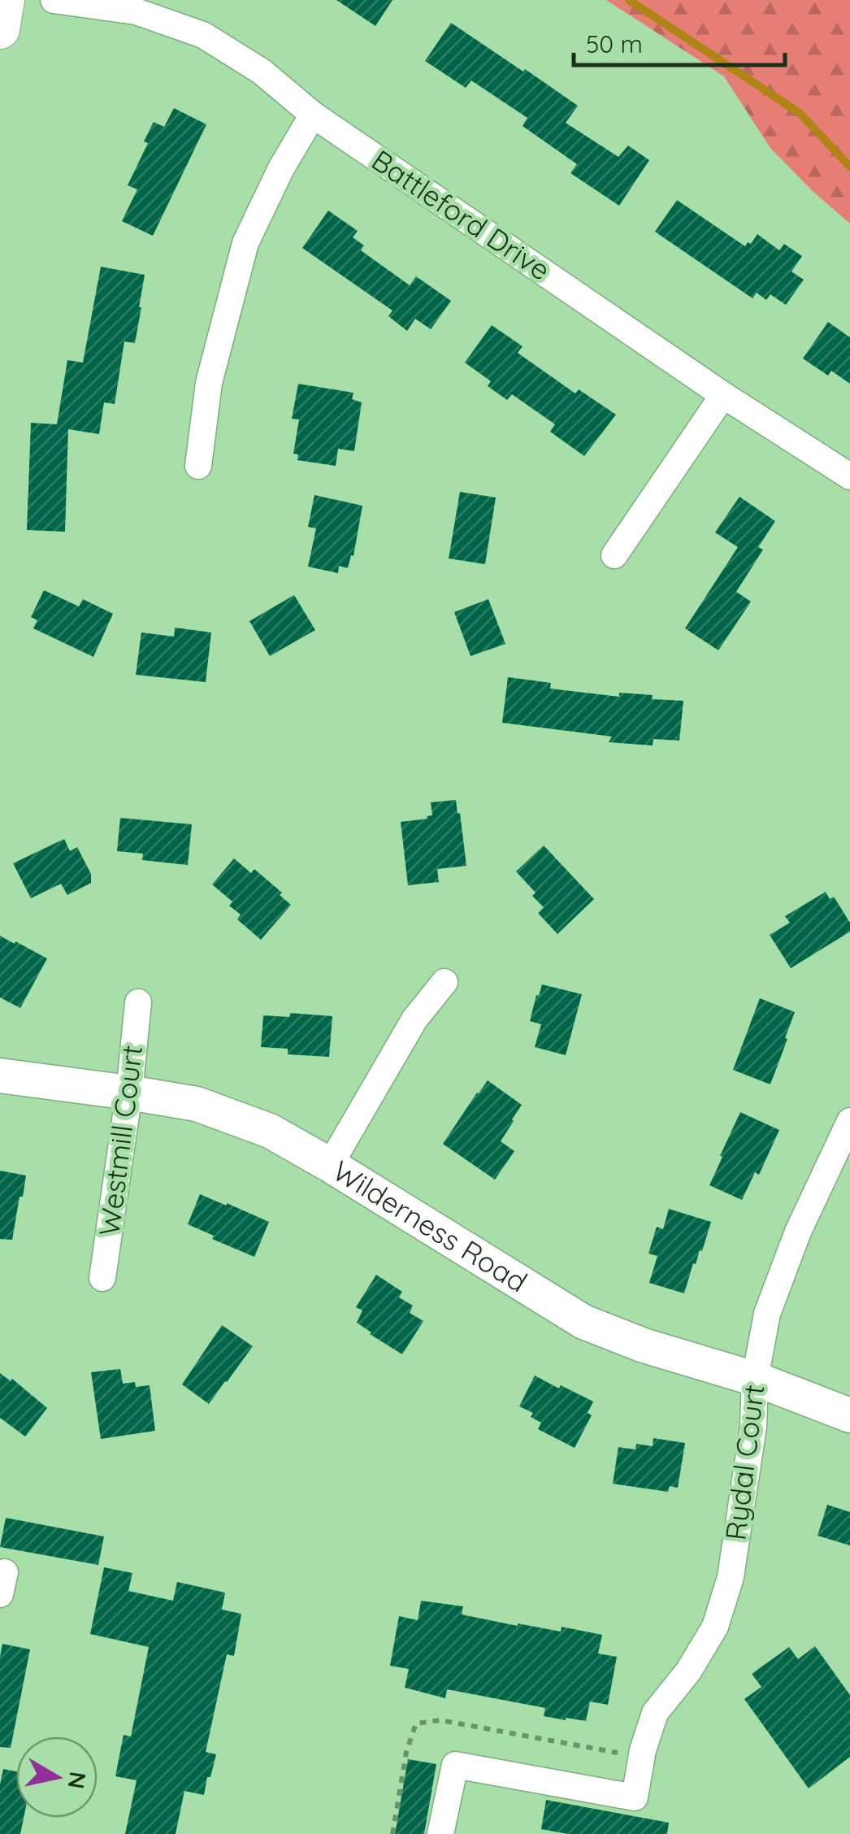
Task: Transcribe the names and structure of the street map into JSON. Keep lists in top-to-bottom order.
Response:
{
  "streets": {
    "street": [
      "Battleford Drive",
      "Westmill Court",
      "Wilderness Road",
      "Rydal Court"
    ]
  },
  "crossings": [
    ["Westmill Court", "Wilderness Road"],
    ["Wilderness Road", "Rydal Court"]
  ],
  "scale_bar": "50 m",
  "north": "right"
}
